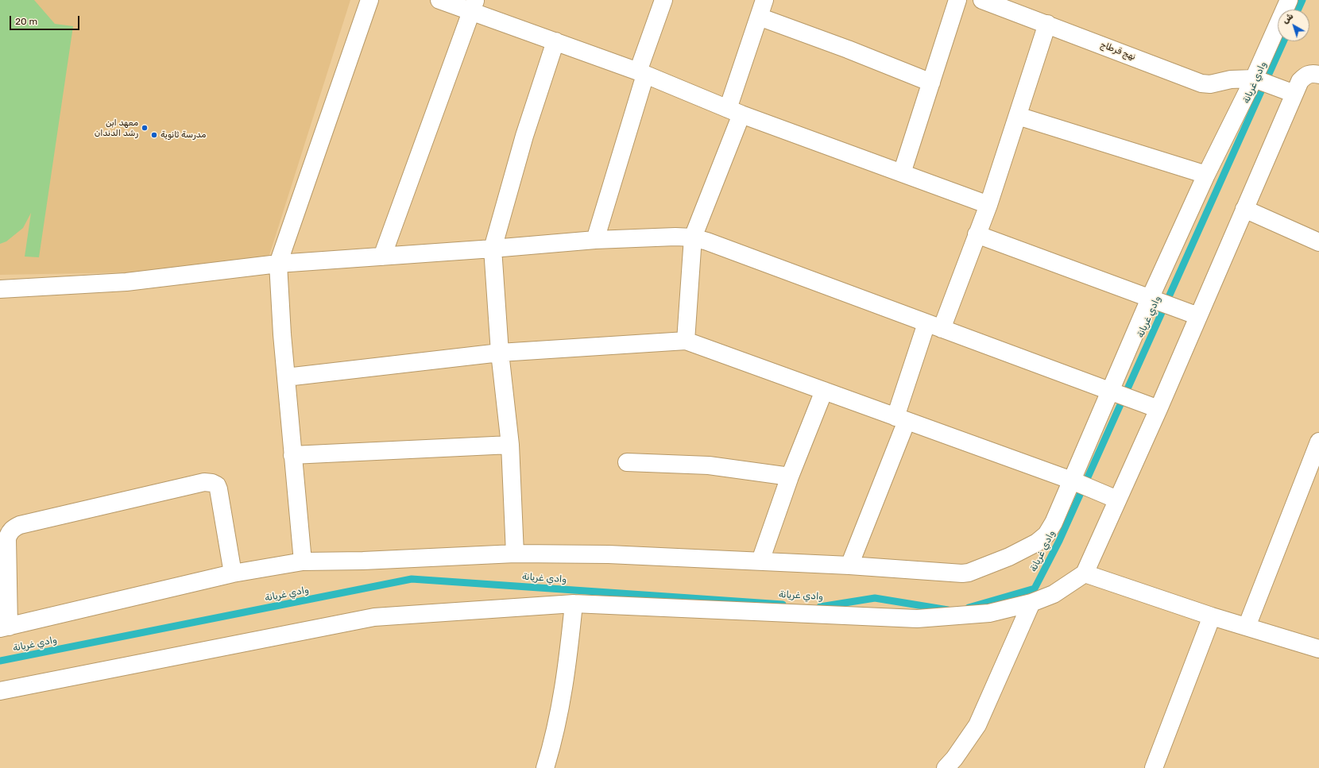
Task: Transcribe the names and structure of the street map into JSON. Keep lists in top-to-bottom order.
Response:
{
  "streets": {
    "street": ["نهج قرطاج"]
  },
  "water": ["وادي غريانة"],
  "places": ["معهد ابن رشد الدندان", "مدرسة ثانوية"],
  "scale_bar": "20 m",
  "north": "top left"
}
